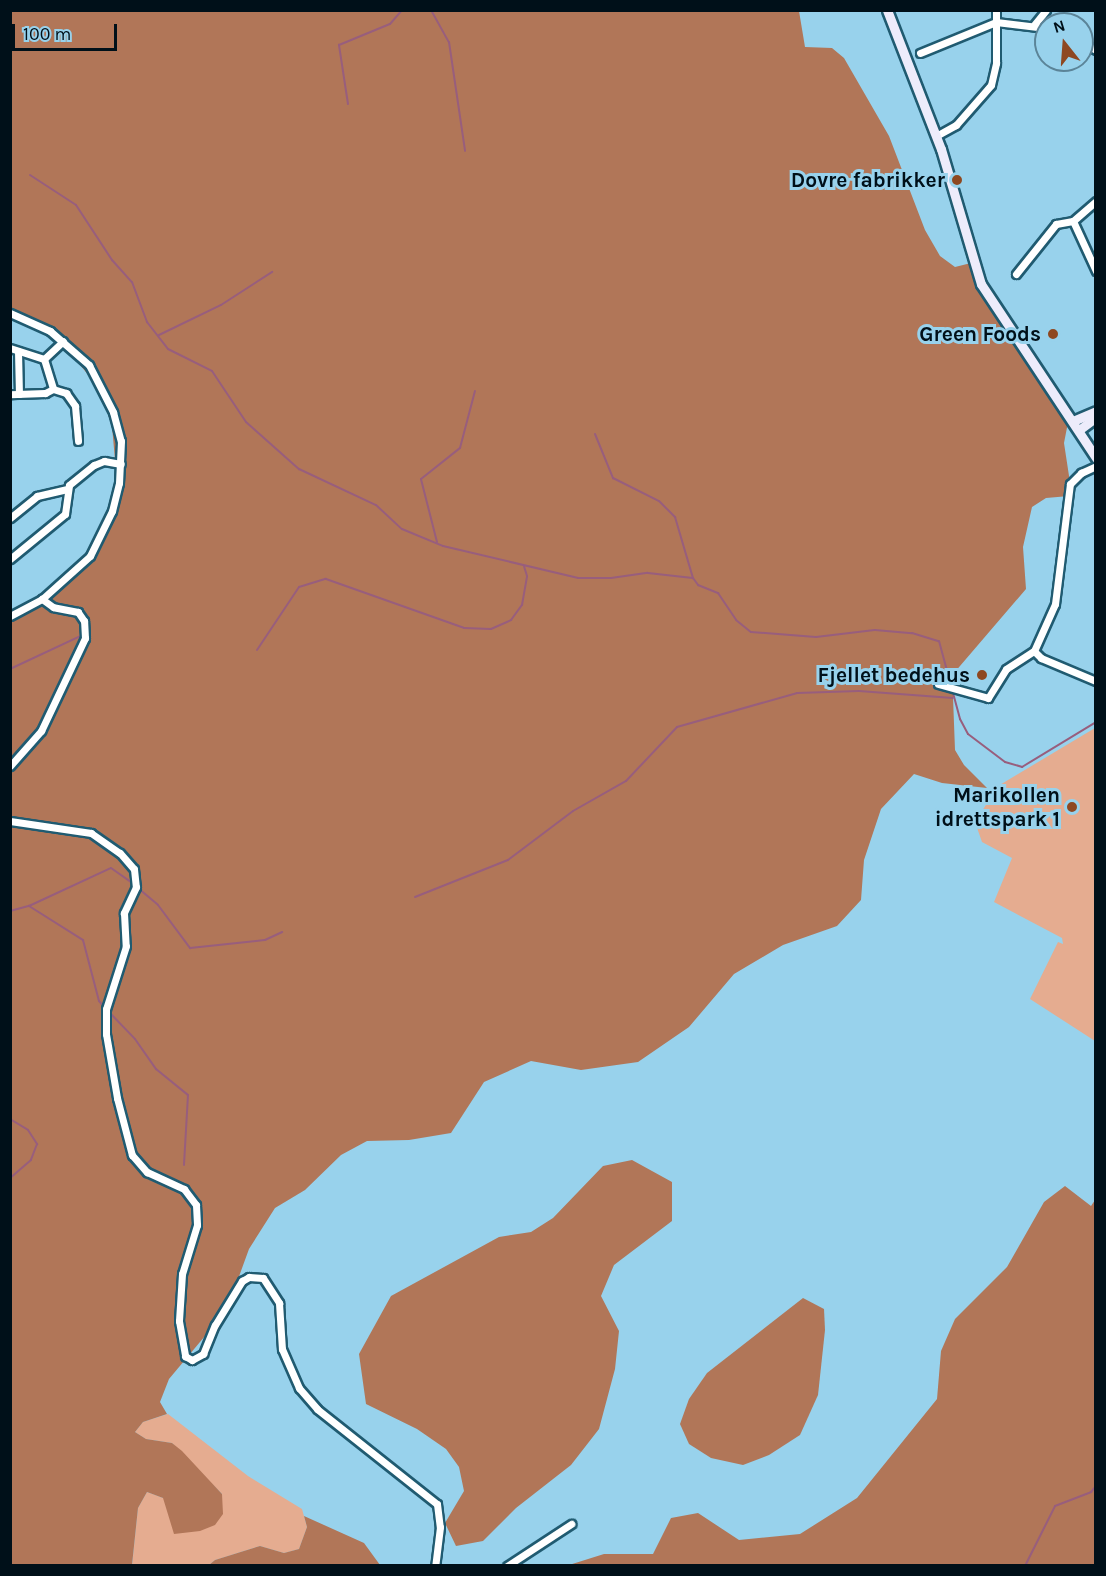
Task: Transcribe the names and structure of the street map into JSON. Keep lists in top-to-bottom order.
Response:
{
  "places": [
    "Dovre fabrikker",
    "Green Foods",
    "Fjellet bedehus",
    "Marikollen idrettspark 1"
  ],
  "scale_bar": "100 m",
  "north": "top"
}
